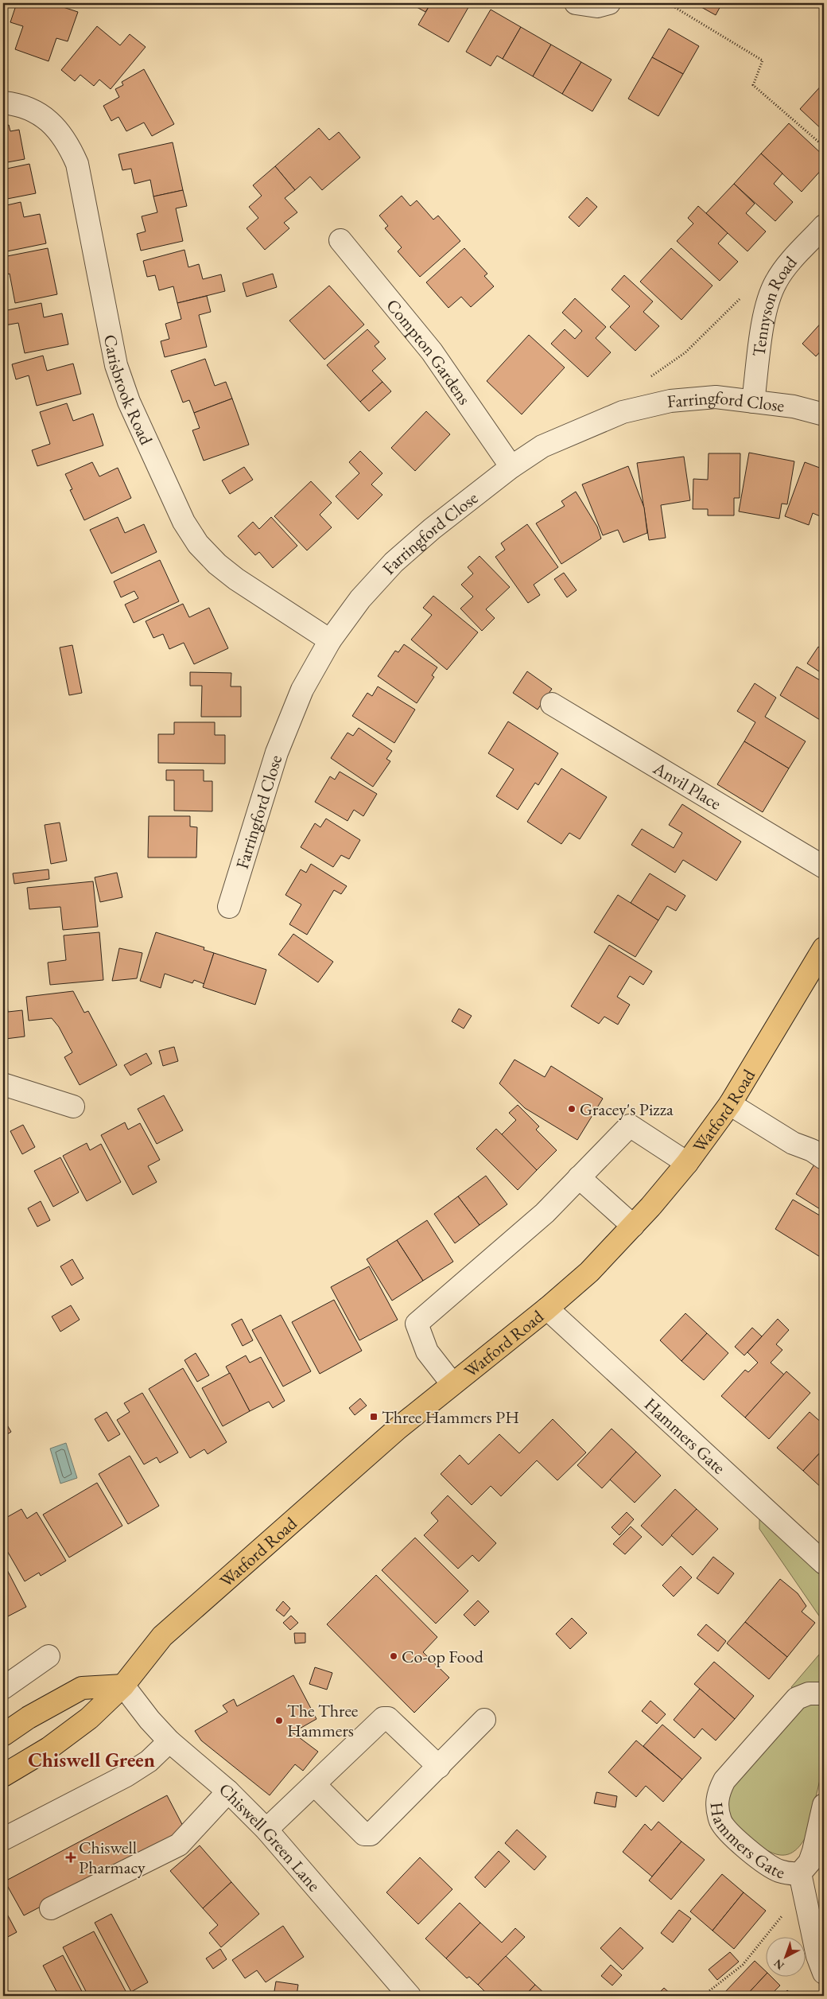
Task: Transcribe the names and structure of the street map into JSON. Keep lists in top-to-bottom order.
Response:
{
  "streets": {
    "main road": ["Watford Road"],
    "street": [
      "Tennyson Road",
      "Compton Gardens",
      "Carisbrook Road",
      "Farringford Close",
      "Anvil Place",
      "Hammers Gate",
      "Chiswell Green Lane"
    ]
  },
  "crossings": [
    ["Tennyson Road", "Farringford Close"],
    ["Compton Gardens", "Farringford Close"],
    ["Carisbrook Road", "Farringford Close"],
    ["Watford Road", "Hammers Gate"],
    ["Watford Road", "Chiswell Green Lane"]
  ],
  "districts": ["Chiswell Green"],
  "places": {
    "other": ["Gracey's Pizza", "Co-op Food", "The Three Hammers"],
    "transit": ["Three Hammers PH"],
    "health": ["Chiswell Pharmacy"]
  },
  "north": "bottom left"
}
